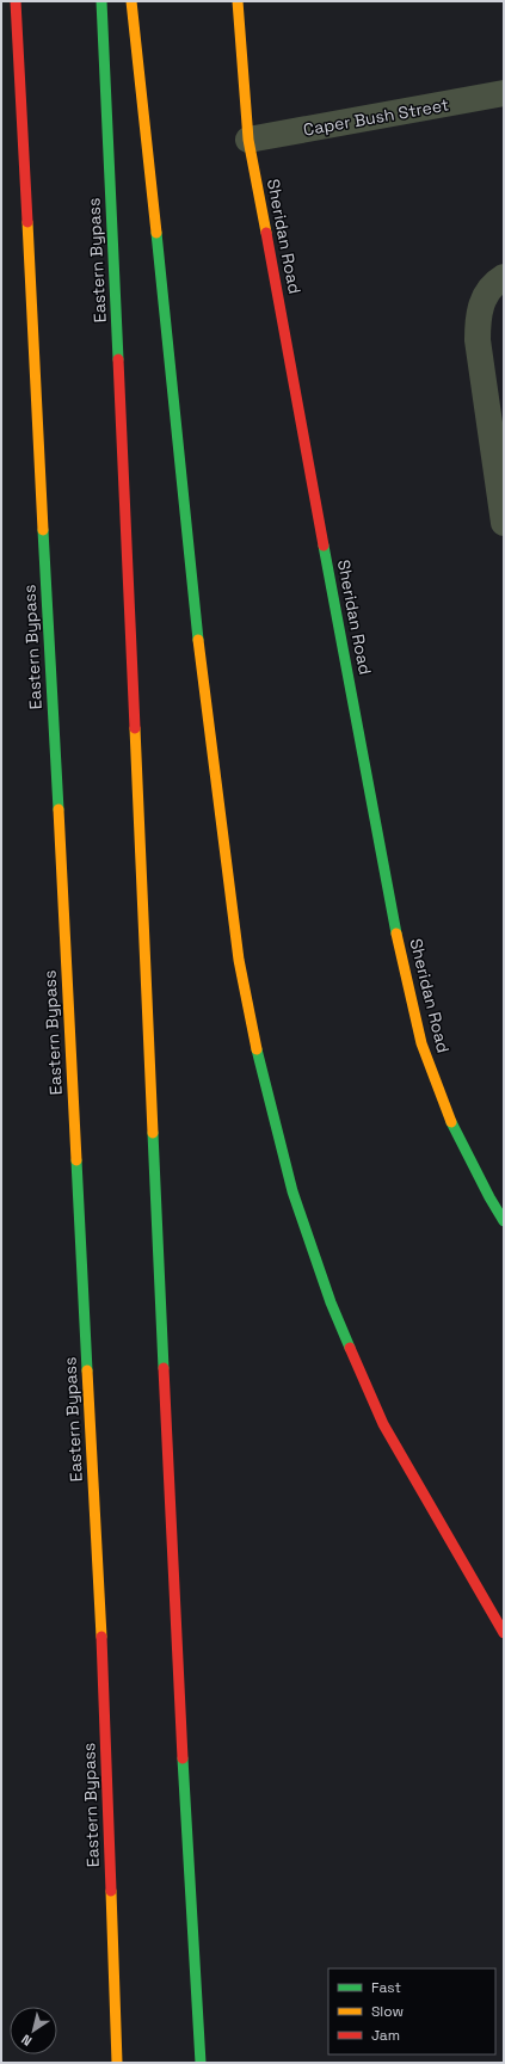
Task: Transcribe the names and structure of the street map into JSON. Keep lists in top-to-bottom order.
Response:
{
  "streets": {
    "main road": ["Sheridan Road", "Eastern Bypass"],
    "street": ["Caper Bush Street"]
  },
  "crossings": [
    ["Caper Bush Street", "Sheridan Road"]
  ],
  "legend": ["Fast", "Slow", "Jam"],
  "north": "bottom left"
}
